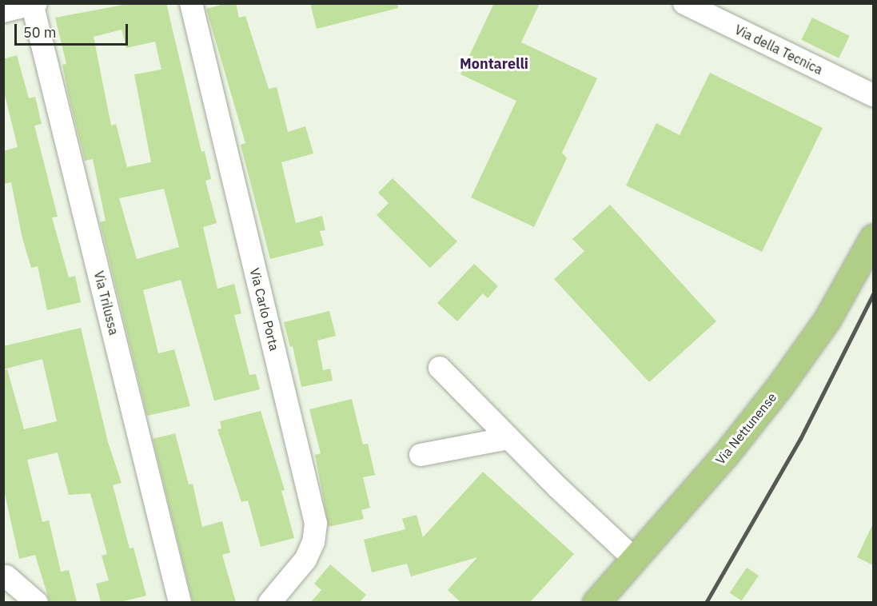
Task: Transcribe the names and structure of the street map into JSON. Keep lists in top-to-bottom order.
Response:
{
  "streets": {
    "main road": ["Via Nettunense"],
    "street": ["Via della Tecnica", "Via Trilussa", "Via Carlo Porta"]
  },
  "districts": ["Montarelli"],
  "scale_bar": "50 m"
}
